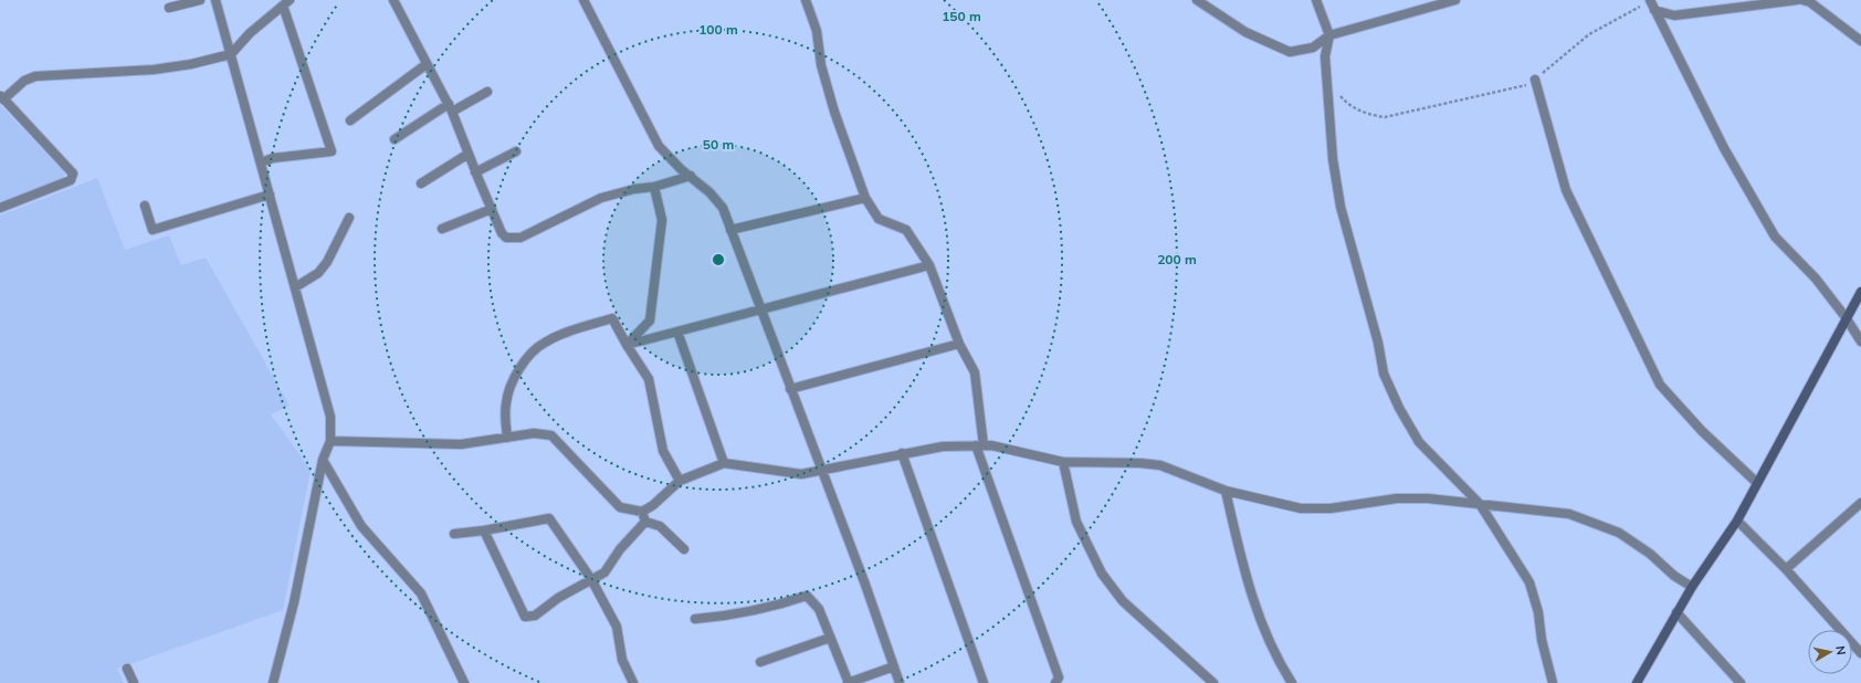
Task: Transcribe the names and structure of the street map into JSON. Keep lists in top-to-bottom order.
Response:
{
  "north": "right",
  "rings": [
    "150 m",
    "100 m",
    "50 m",
    "200 m"
  ]
}
